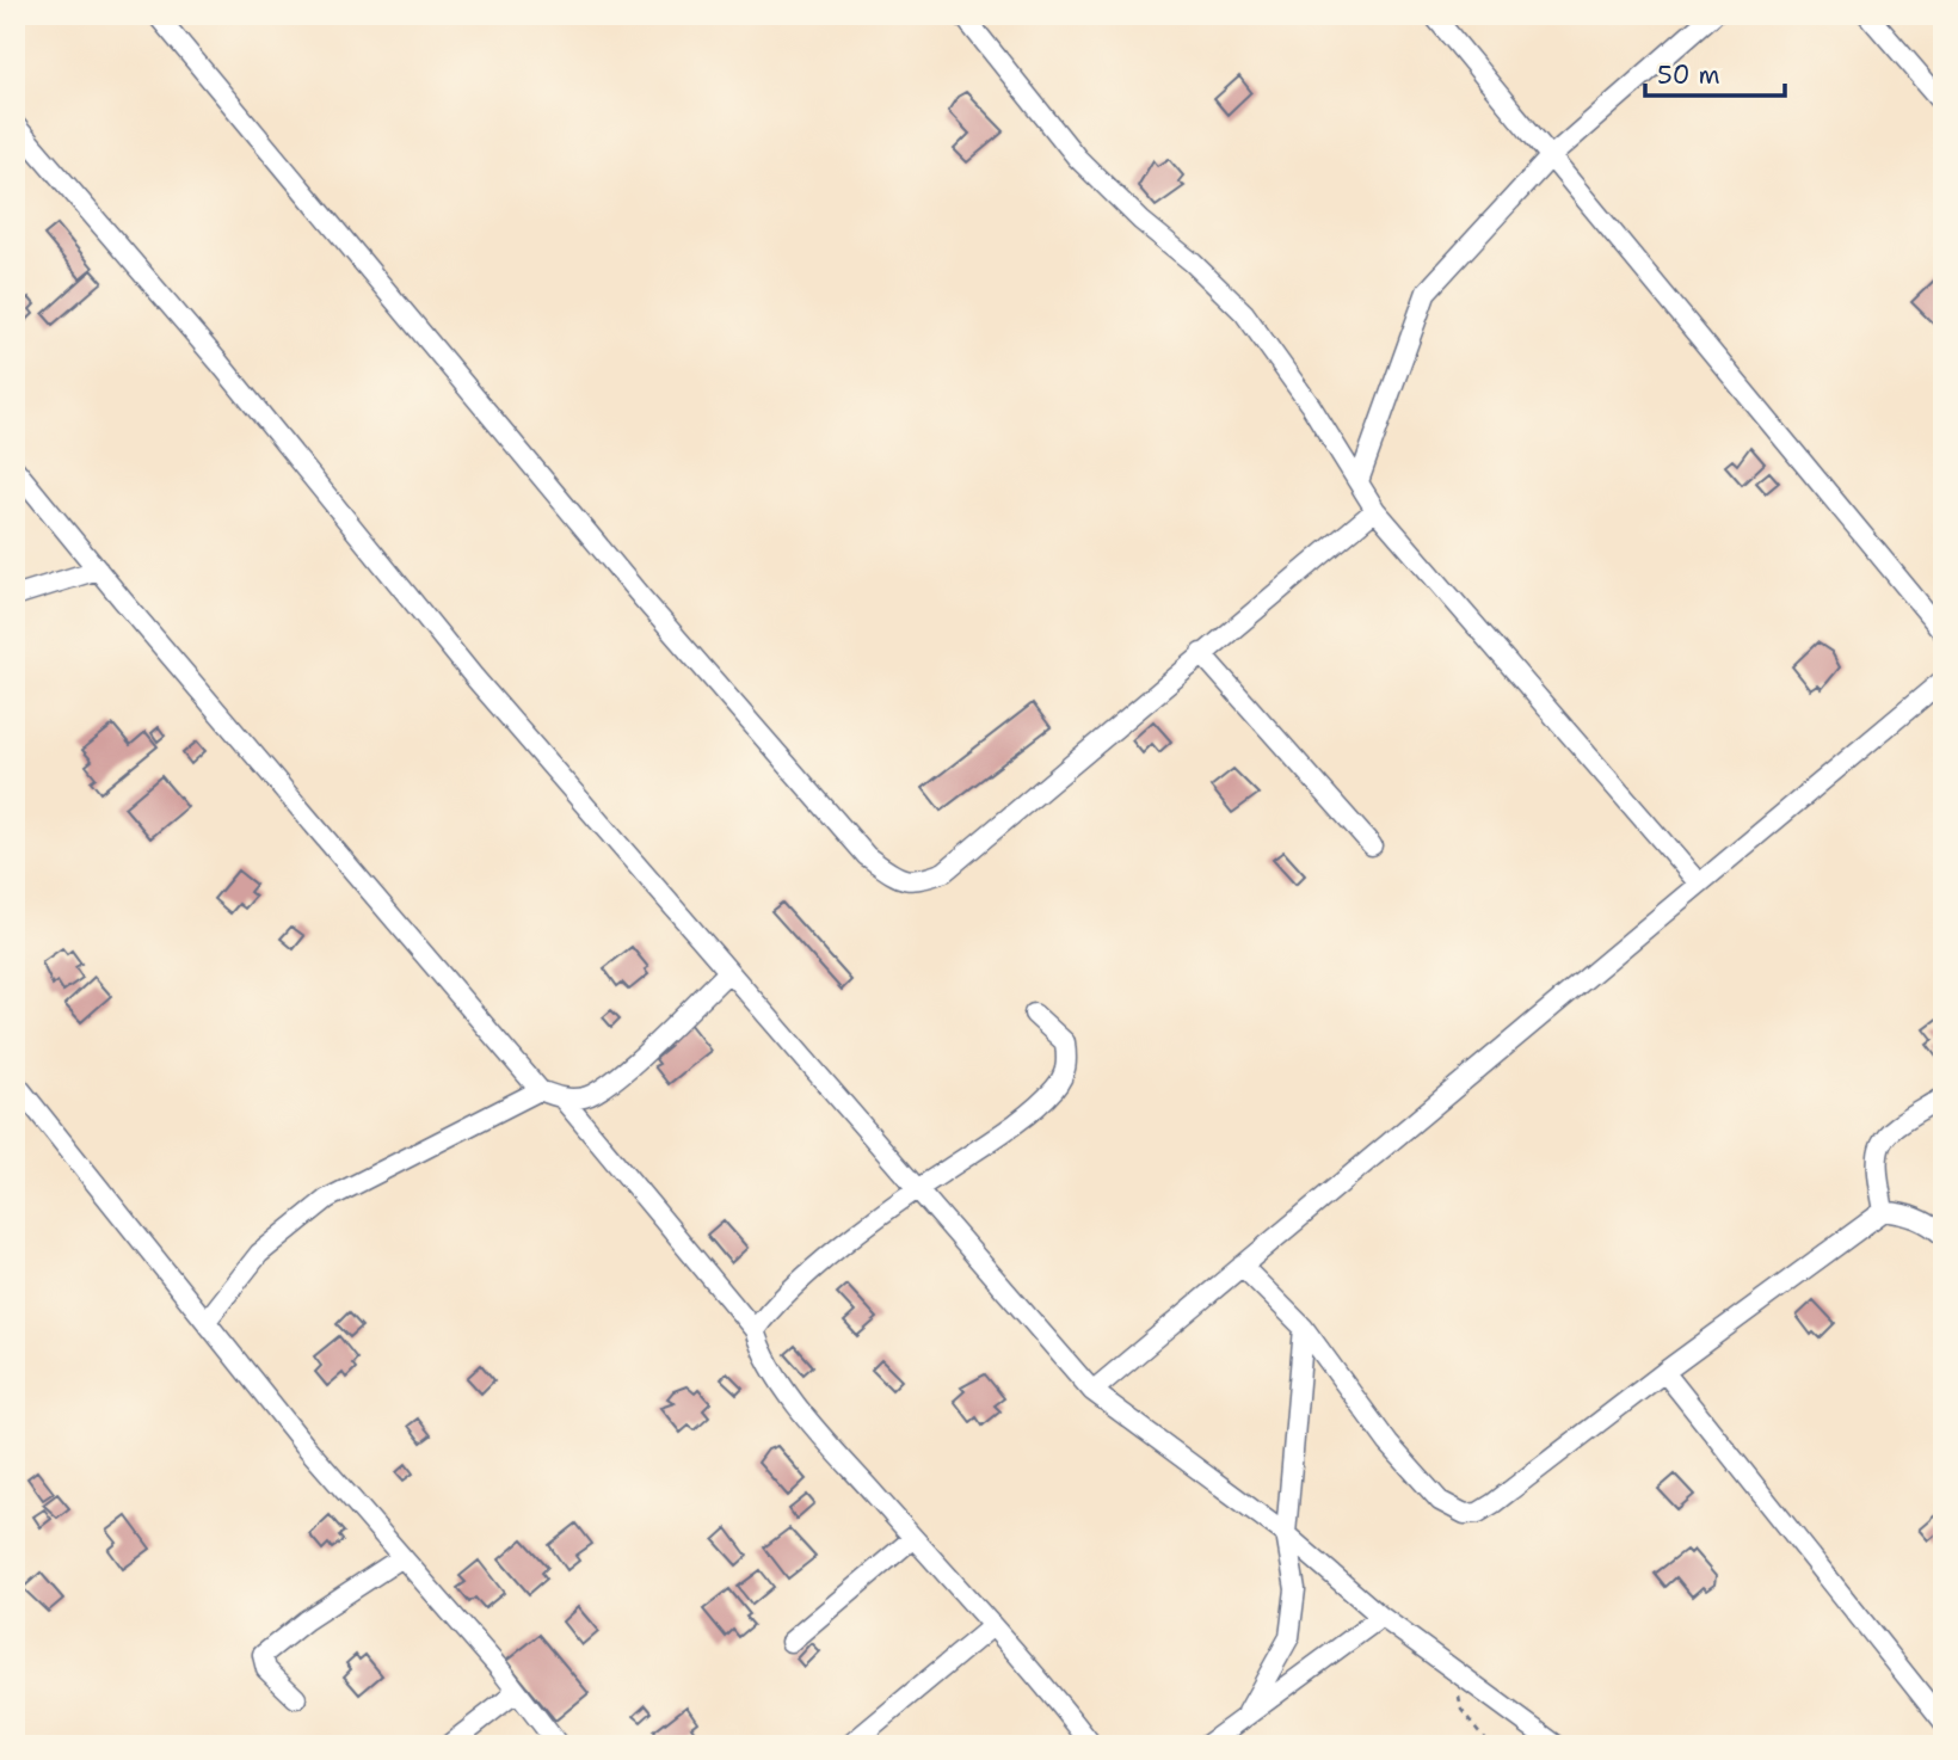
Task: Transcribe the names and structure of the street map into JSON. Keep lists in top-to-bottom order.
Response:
{
  "scale_bar": "50 m"
}
